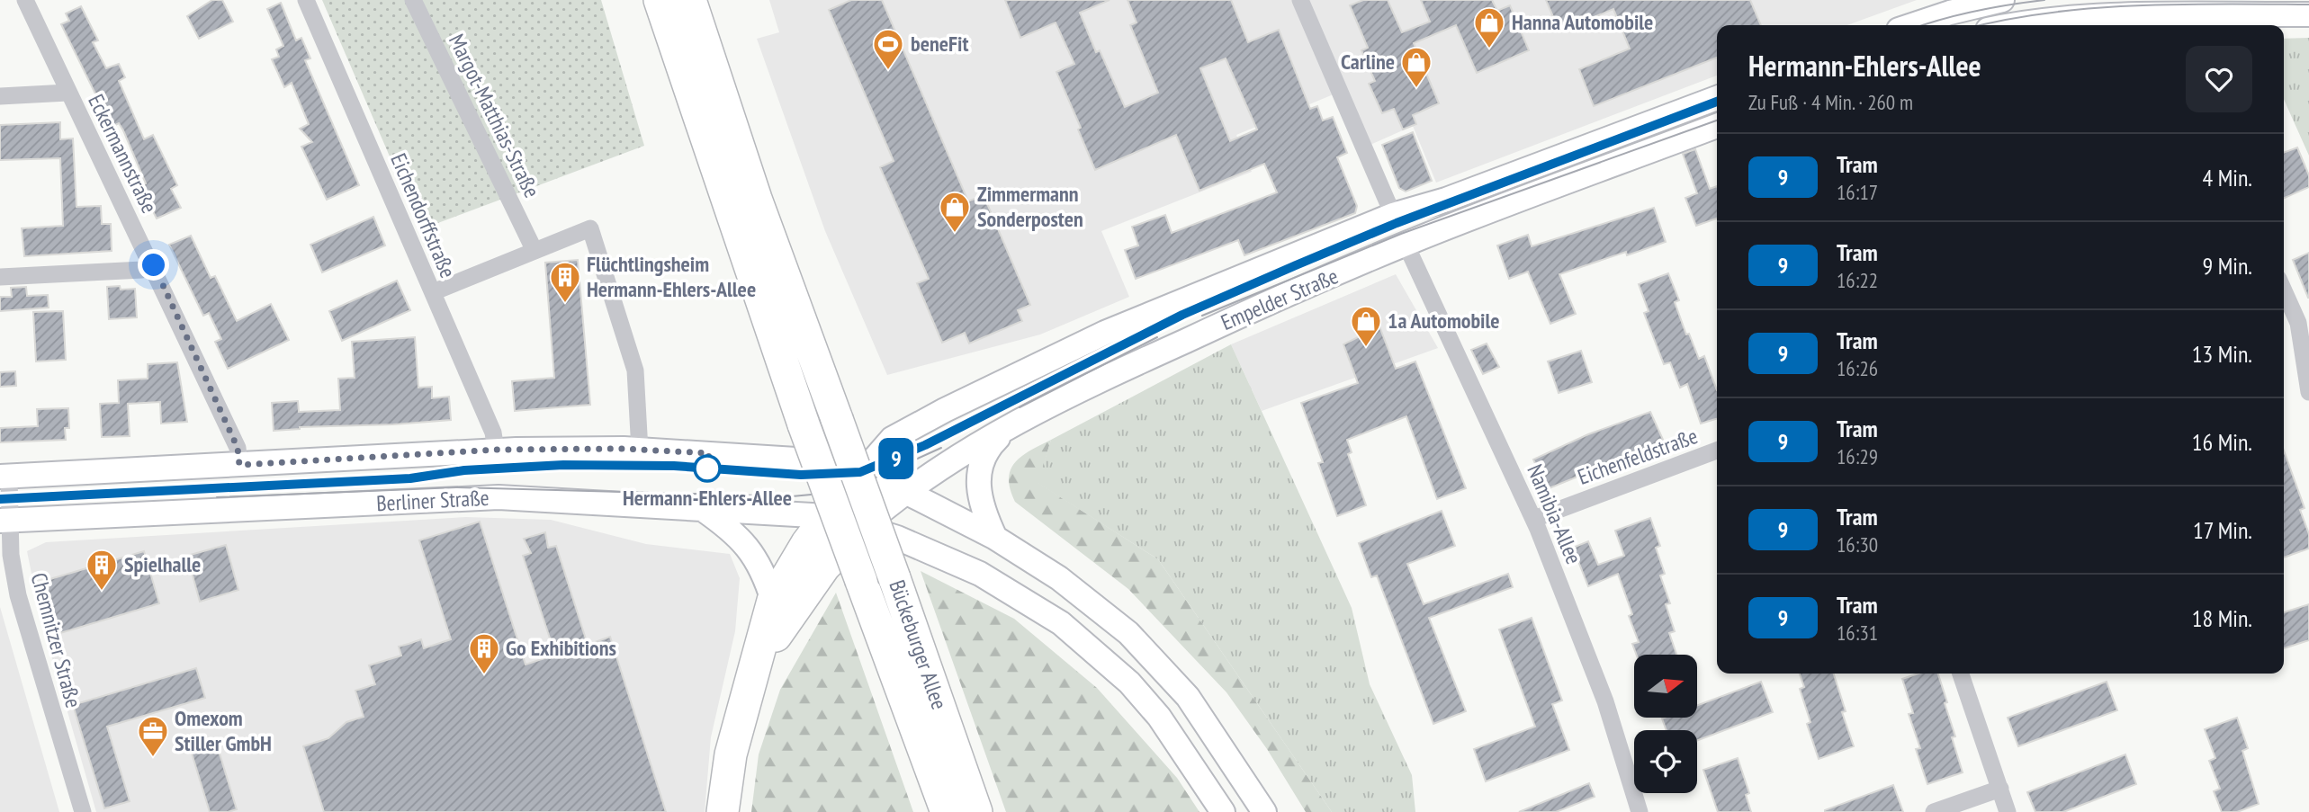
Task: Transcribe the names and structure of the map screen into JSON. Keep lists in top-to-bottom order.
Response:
{
  "streets": {
    "highway": ["Bückeburger Allee"],
    "street": [
      "Margot-Matthias-Straße",
      "Eckermannstraße",
      "Eichendorffstraße",
      "Empelder Straße",
      "Eichenfeldstraße",
      "Berliner Straße",
      "Namibia-Allee",
      "Chemnitzer Straße"
    ]
  },
  "crossings": [
    ["Empelder Straße", "Berliner Straße"],
    ["Empelder Straße", "Namibia-Allee"],
    ["Eichenfeldstraße", "Namibia-Allee"],
    ["Berliner Straße", "Chemnitzer Straße"]
  ],
  "places": {
    "shop": [
      "Hanna Automobile",
      "Carline",
      "Zimmermann Sonderposten",
      "1a Automobile"
    ],
    "sports": ["beneFit"],
    "building": ["Flüchtlingsheim Hermann-Ehlers-Allee", "Spielhalle", "Go Exhibitions"],
    "other": ["Hermann-Ehlers-Allee"],
    "office": ["Omexom Stiller GmbH"]
  },
  "lines": ["tram line 9"],
  "north": "right",
  "page": {
    "on_map": "9",
    "heading": ["Hermann-Ehlers-Allee", "Zu Fuß · 4 Min. · 260 m"],
    "list": [
      {
        "mark": "9",
        "name": "Tram",
        "note": "16:17",
        "value": "4 Min."
      },
      {
        "mark": "9",
        "name": "Tram",
        "note": "16:22",
        "value": "9 Min."
      },
      {
        "mark": "9",
        "name": "Tram",
        "note": "16:26",
        "value": "13 Min."
      },
      {
        "mark": "9",
        "name": "Tram",
        "note": "16:29",
        "value": "16 Min."
      },
      {
        "mark": "9",
        "name": "Tram",
        "note": "16:30",
        "value": "17 Min."
      },
      {
        "mark": "9",
        "name": "Tram",
        "note": "16:31",
        "value": "18 Min."
      }
    ]
  }
}
